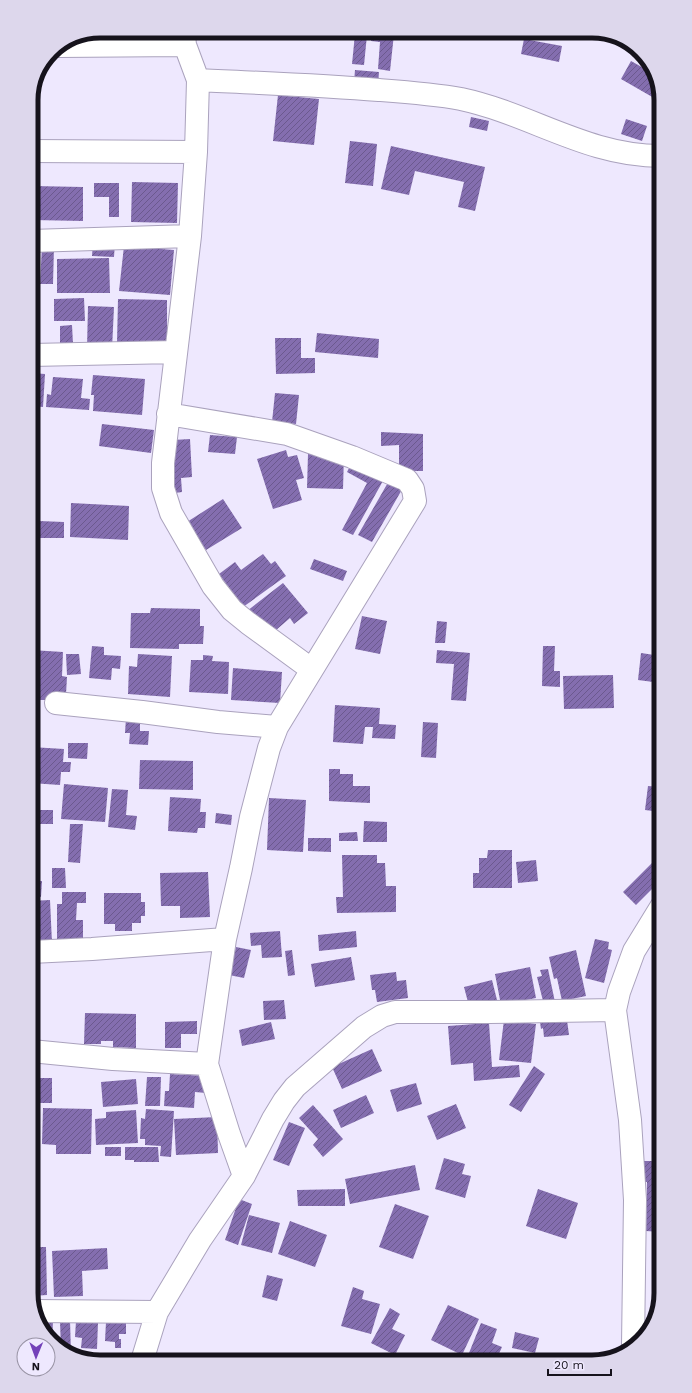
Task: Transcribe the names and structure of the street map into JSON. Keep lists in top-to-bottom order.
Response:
{
  "scale_bar": "20 m",
  "north": "bottom"
}
